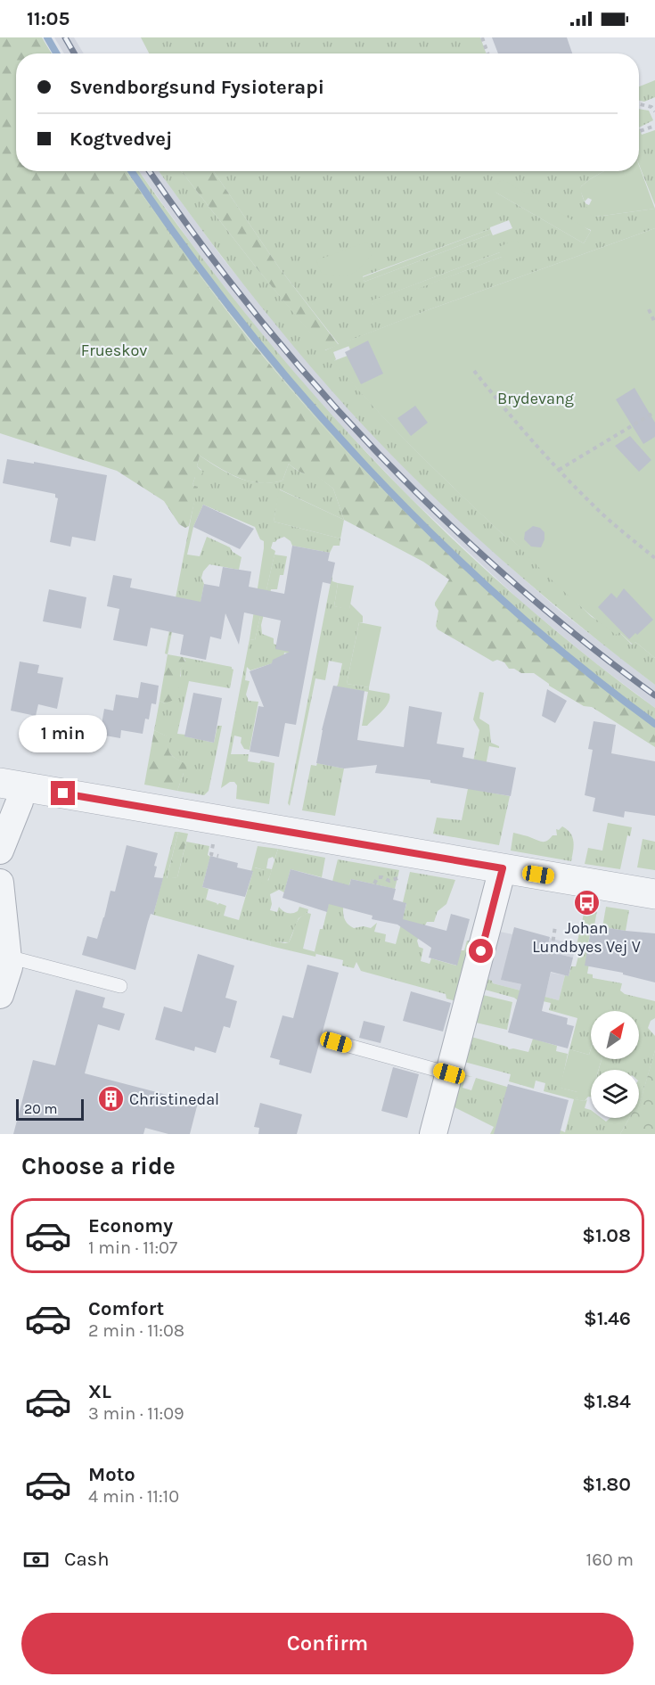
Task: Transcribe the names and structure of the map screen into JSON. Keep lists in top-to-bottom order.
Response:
{
  "parks": ["Frueskov", "Brydevang"],
  "places": {
    "bus stop": ["Johan Lundbyes Vej V"],
    "building": ["Christinedal"]
  },
  "scale_bar": "20 m",
  "north": "top right",
  "page": {
    "status": "11:05",
    "banner": ["Svendborgsund Fysioterapi", "Kogtvedvej"],
    "bubble": "1 min",
    "scale": "20 m",
    "heading": "Choose a ride",
    "list": [
      {
        "name": "Economy",
        "note": "1 min · 11:07",
        "value": "$1.08"
      },
      {
        "name": "Comfort",
        "note": "2 min · 11:08",
        "value": "$1.46"
      },
      {
        "name": "XL",
        "note": "3 min · 11:09",
        "value": "$1.84"
      },
      {
        "name": "Moto",
        "note": "4 min · 11:10",
        "value": "$1.80"
      }
    ],
    "pay": ["Cash", "160 m"],
    "buttons": "Confirm"
  }
}
